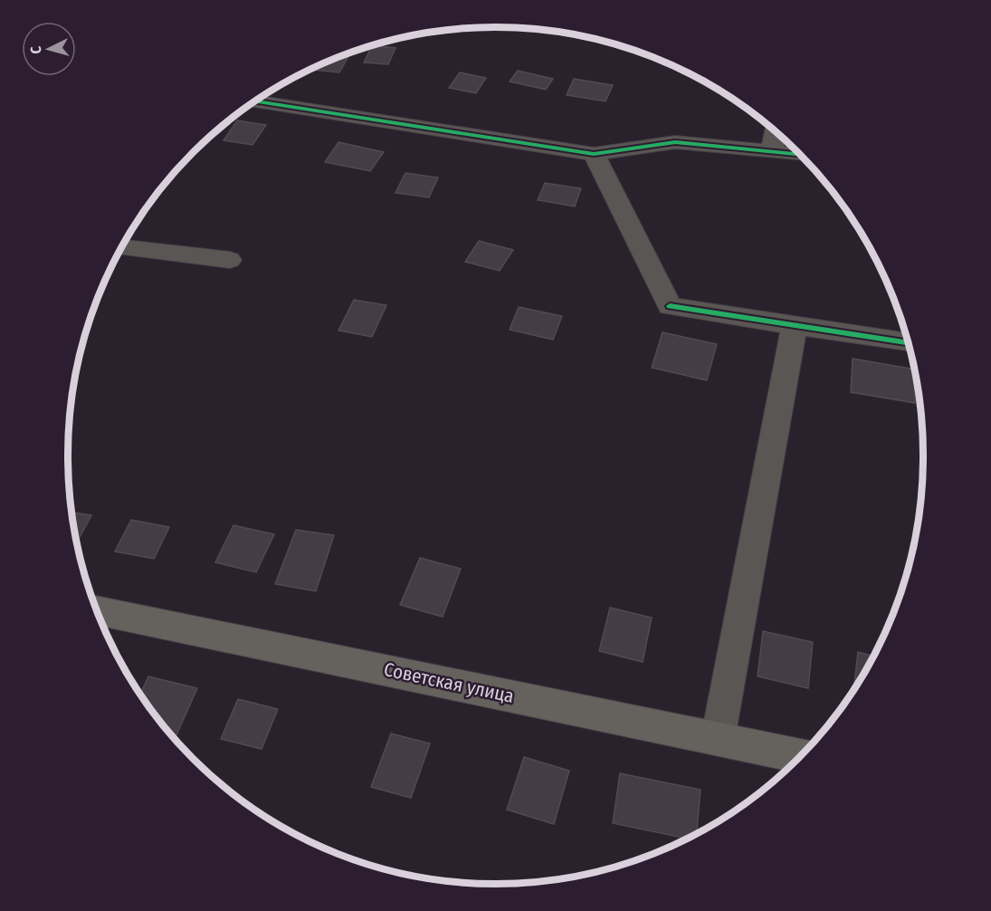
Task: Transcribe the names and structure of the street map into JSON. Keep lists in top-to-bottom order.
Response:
{
  "streets": {
    "main road": ["Советская улица"]
  },
  "north": "left"
}
